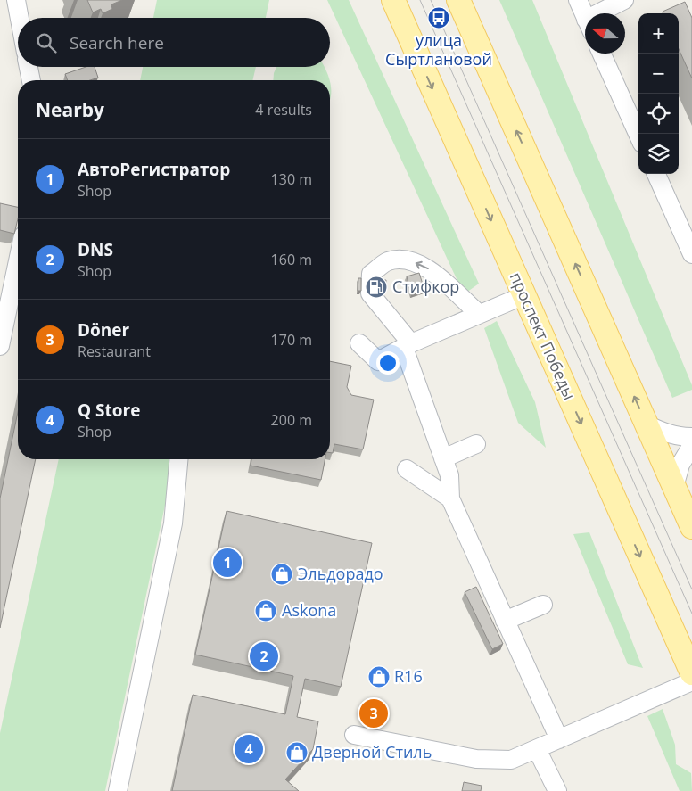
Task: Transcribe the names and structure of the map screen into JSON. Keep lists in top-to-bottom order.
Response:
{
  "streets": {
    "main road": ["проспект Победы"]
  },
  "places": {
    "bus stop": ["улица Сыртлановой"],
    "fuel station": ["Стифкор"],
    "shop": [
      "Эльдорадо",
      "Askona",
      "R16",
      "Дверной Стиль"
    ]
  },
  "north": "left",
  "page": {
    "map_buttons": ["+", "−"],
    "search": "Search here",
    "heading": ["Nearby", "4 results"],
    "list": [
      {
        "mark": "1",
        "name": "АвтоРегистратор",
        "note": "Shop",
        "value": "130 m"
      },
      {
        "mark": "2",
        "name": "DNS",
        "note": "Shop",
        "value": "160 m"
      },
      {
        "mark": "3",
        "name": "Döner",
        "note": "Restaurant",
        "value": "170 m"
      },
      {
        "mark": "4",
        "name": "Q Store",
        "note": "Shop",
        "value": "200 m"
      }
    ],
    "pins": [
      "1",
      "2",
      "3",
      "4"
    ]
  }
}
